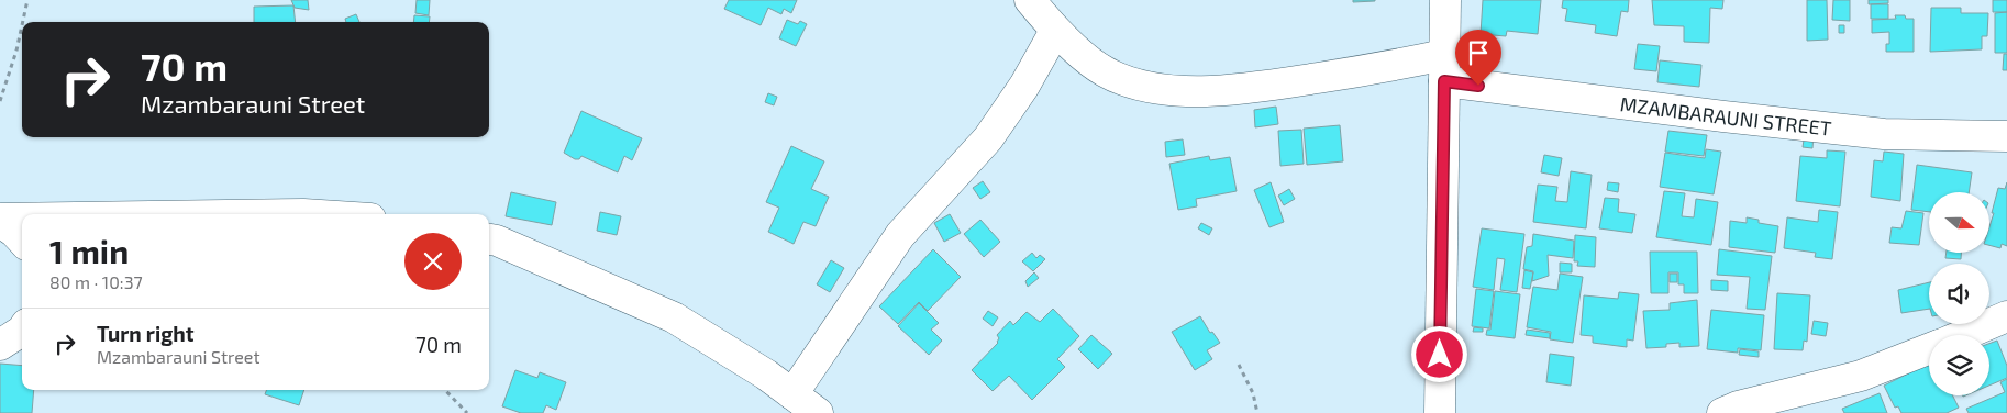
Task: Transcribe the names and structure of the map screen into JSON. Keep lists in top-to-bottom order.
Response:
{
  "streets": {
    "street": ["MZAMBARAUNI STREET"]
  },
  "north": "right",
  "page": {
    "turn": ["70 m", "Mzambarauni Street"],
    "heading": ["1 min", "80 m · 10:37"],
    "list": [
      {
        "name": "Turn right",
        "note": "Mzambarauni Street",
        "value": "70 m"
      }
    ]
  }
}
